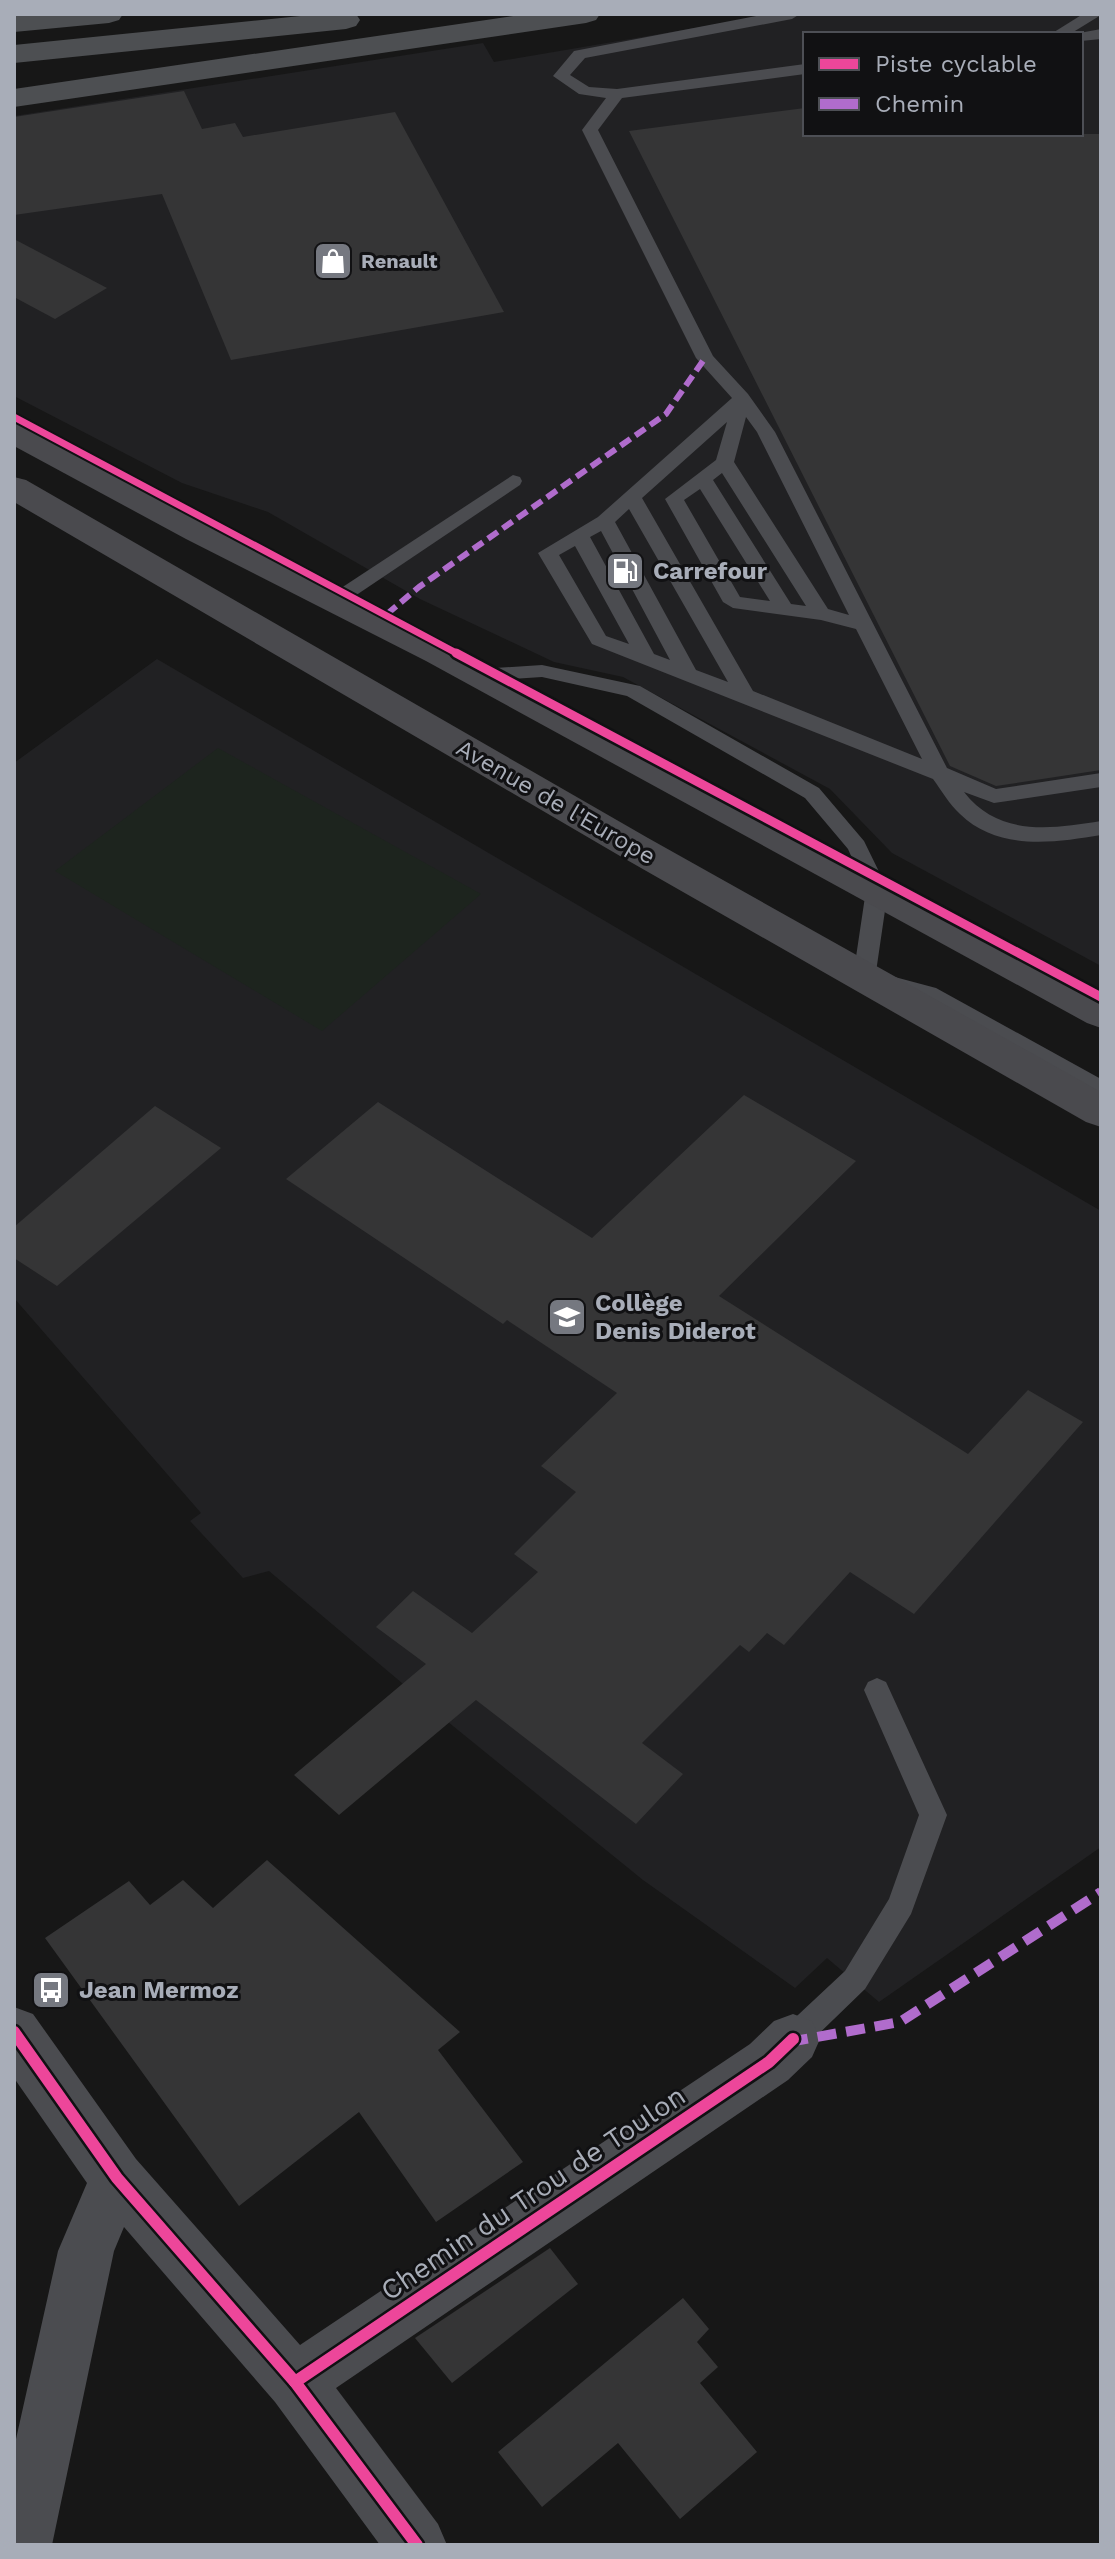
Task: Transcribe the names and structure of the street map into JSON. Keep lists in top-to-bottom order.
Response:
{
  "streets": {
    "main road": ["Avenue de l'Europe"],
    "street": ["Chemin du Trou de Toulon"]
  },
  "places": {
    "shop": ["Renault"],
    "fuel station": ["Carrefour"],
    "school or university": ["Collège Denis Diderot"],
    "bus stop": ["Jean Mermoz"]
  },
  "legend": ["Piste cyclable", "Chemin"]
}
